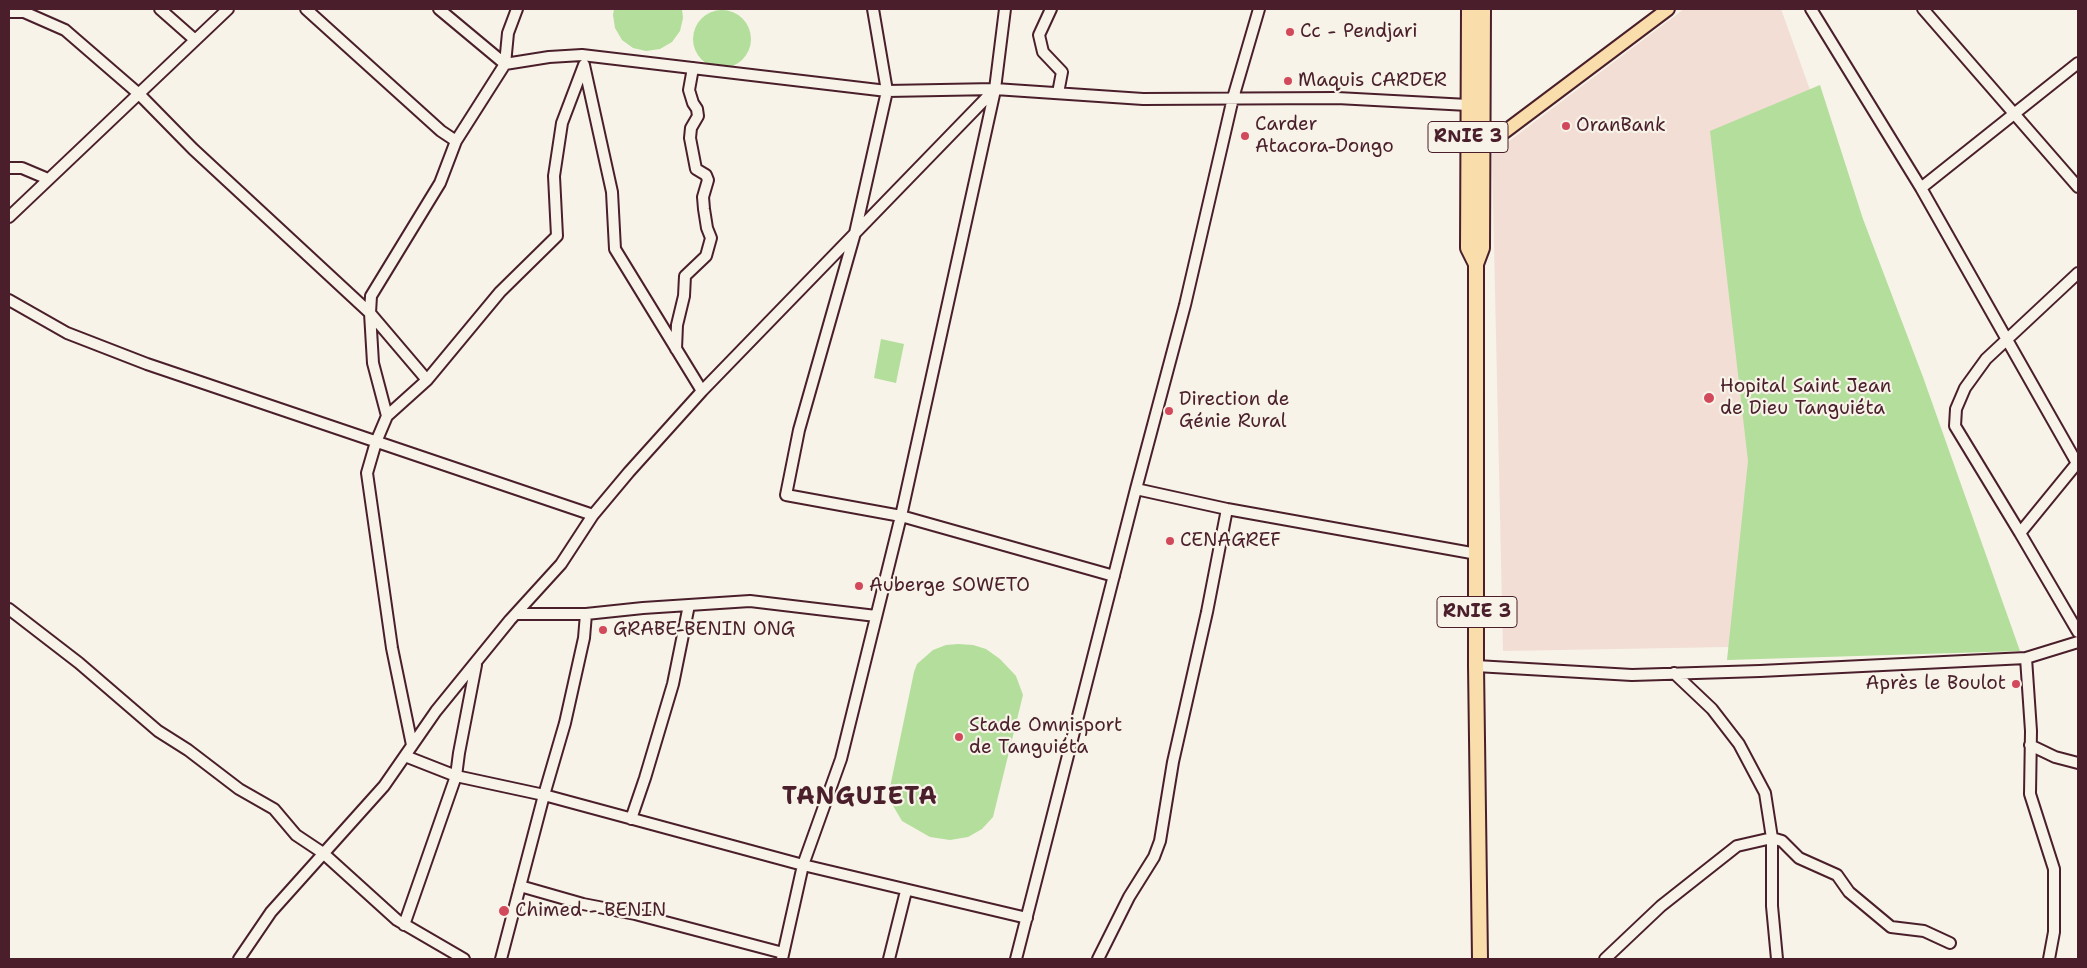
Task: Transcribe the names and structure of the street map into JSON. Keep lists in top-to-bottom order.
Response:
{
  "streets": {
    "highway": ["RNIE 3"]
  },
  "districts": ["TANGUIETA"],
  "places": [
    "Cc - Pendjari",
    "Maquis CARDER",
    "OranBank",
    "Carder Atacora-Dongo",
    "Hopital Saint Jean de Dieu Tanguiéta",
    "Direction de Génie Rural",
    "CENAGREF",
    "Auberge SOWETO",
    "GRABE-BENIN ONG",
    "Après le Boulot",
    "Stade Omnisport de Tanguiéta",
    "Chimed - BENIN"
  ]
}
